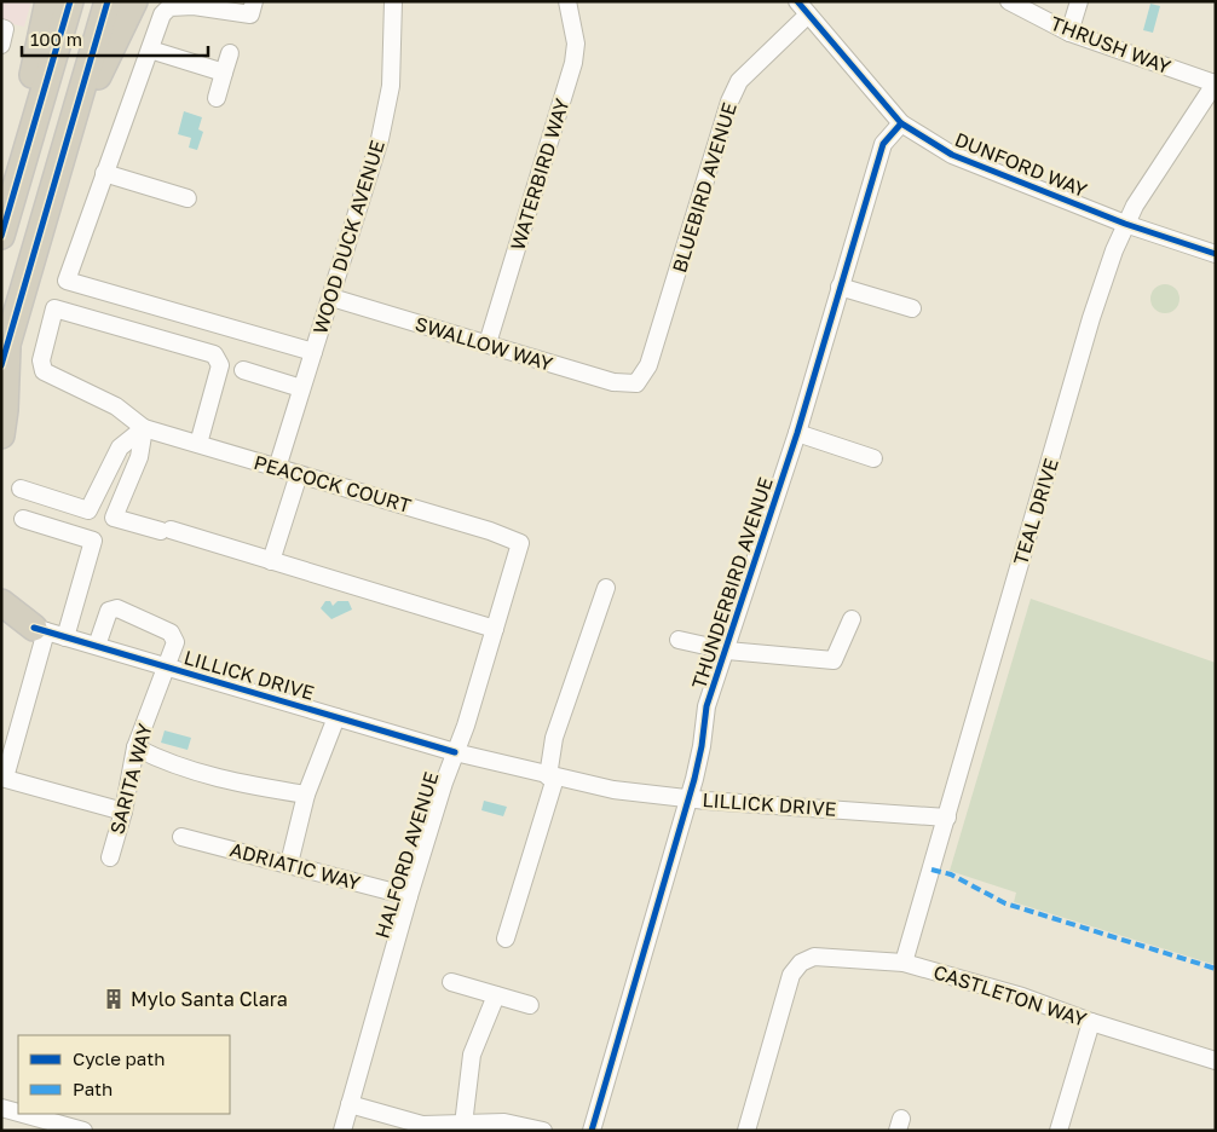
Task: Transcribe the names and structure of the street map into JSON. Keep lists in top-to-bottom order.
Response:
{
  "streets": {
    "street": [
      "THRUSH WAY",
      "DUNFORD WAY",
      "WATERBIRD WAY",
      "BLUEBIRD AVENUE",
      "WOOD DUCK AVENUE",
      "SWALLOW WAY",
      "PEACOCK COURT",
      "TEAL DRIVE",
      "THUNDERBIRD AVENUE",
      "LILLICK DRIVE",
      "SARITA WAY",
      "HALFORD AVENUE",
      "ADRIATIC WAY",
      "CASTLETON WAY"
    ]
  },
  "crossings": [
    ["THRUSH WAY", "TEAL DRIVE"],
    ["DUNFORD WAY", "BLUEBIRD AVENUE"],
    ["DUNFORD WAY", "TEAL DRIVE"],
    ["DUNFORD WAY", "THUNDERBIRD AVENUE"],
    ["WATERBIRD WAY", "SWALLOW WAY"],
    ["BLUEBIRD AVENUE", "SWALLOW WAY"],
    ["WOOD DUCK AVENUE", "SWALLOW WAY"],
    ["WOOD DUCK AVENUE", "PEACOCK COURT"],
    ["PEACOCK COURT", "HALFORD AVENUE"],
    ["TEAL DRIVE", "LILLICK DRIVE"],
    ["TEAL DRIVE", "CASTLETON WAY"],
    ["THUNDERBIRD AVENUE", "LILLICK DRIVE"],
    ["LILLICK DRIVE", "SARITA WAY"],
    ["LILLICK DRIVE", "HALFORD AVENUE"],
    ["HALFORD AVENUE", "ADRIATIC WAY"]
  ],
  "places": {
    "building": ["Mylo Santa Clara"]
  },
  "legend": ["Cycle path", "Path"],
  "scale_bar": "100 m"
}
